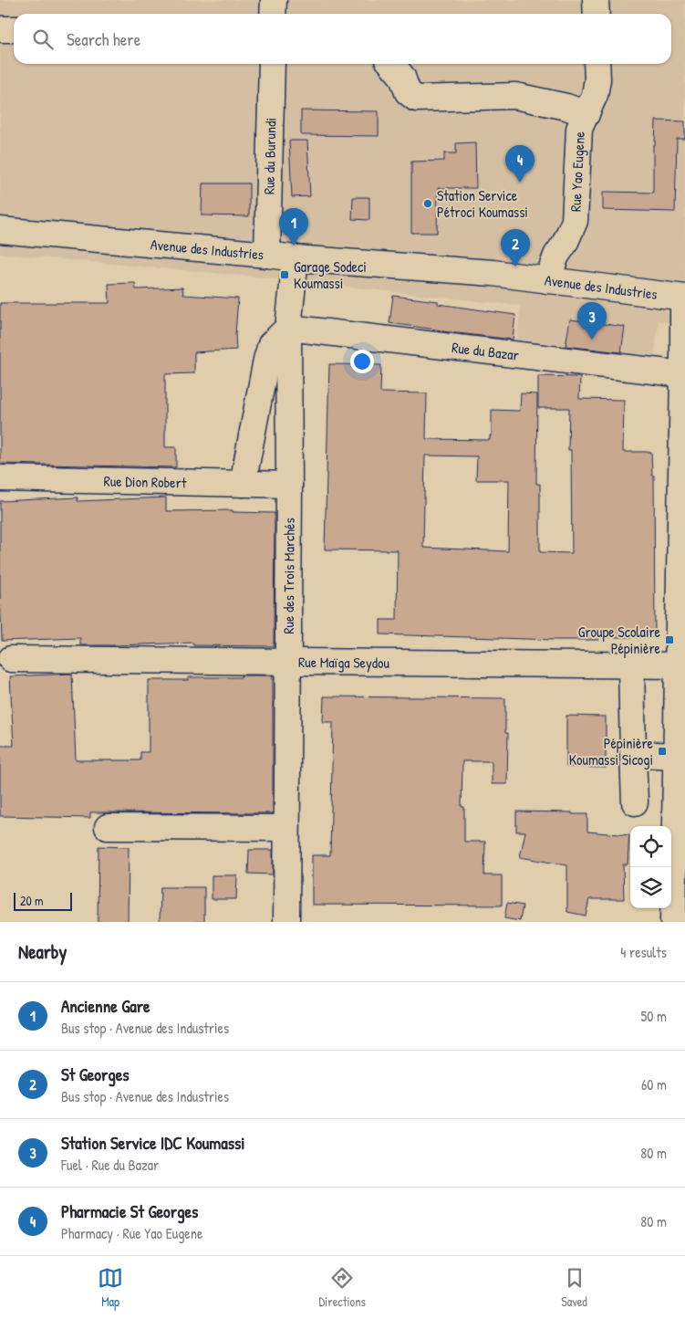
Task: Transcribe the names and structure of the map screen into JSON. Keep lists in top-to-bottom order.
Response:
{
  "streets": {
    "street": [
      "Rue du Burundi",
      "Rue Yao Eugene",
      "Avenue des Industries",
      "Rue du Bazar",
      "Rue Dion Robert",
      "Rue des Trois Marchés",
      "Rue Maïga Seydou"
    ]
  },
  "crossings": [
    ["Rue du Burundi", "Avenue des Industries"],
    ["Rue Yao Eugene", "Avenue des Industries"],
    ["Avenue des Industries", "Rue des Trois Marchés"],
    ["Rue du Bazar", "Rue des Trois Marchés"],
    ["Rue Dion Robert", "Rue des Trois Marchés"],
    ["Rue des Trois Marchés", "Rue Maïga Seydou"]
  ],
  "places": {
    "other": ["Station Service Pétroci Koumassi"],
    "transit": ["Garage Sodeci Koumassi", "Groupe Scolaire Pépinière", "Pépinière Koumassi Sicogi"]
  },
  "scale_bar": "20 m",
  "page": {
    "search": "Search here",
    "pins": [
      "4",
      "1",
      "2",
      "3"
    ],
    "scale": "20 m",
    "heading": ["Nearby", "4 results"],
    "list": [
      {
        "mark": "1",
        "name": "Ancienne Gare",
        "note": "Bus stop · Avenue des Industries",
        "value": "50 m"
      },
      {
        "mark": "2",
        "name": "St Georges",
        "note": "Bus stop · Avenue des Industries",
        "value": "60 m"
      },
      {
        "mark": "3",
        "name": "Station Service IDC Koumassi",
        "note": "Fuel · Rue du Bazar",
        "value": "80 m"
      },
      {
        "mark": "4",
        "name": "Pharmacie St Georges",
        "note": "Pharmacy · Rue Yao Eugene",
        "value": "80 m"
      }
    ],
    "nav": ["Map", "Directions", "Saved"]
  }
}
